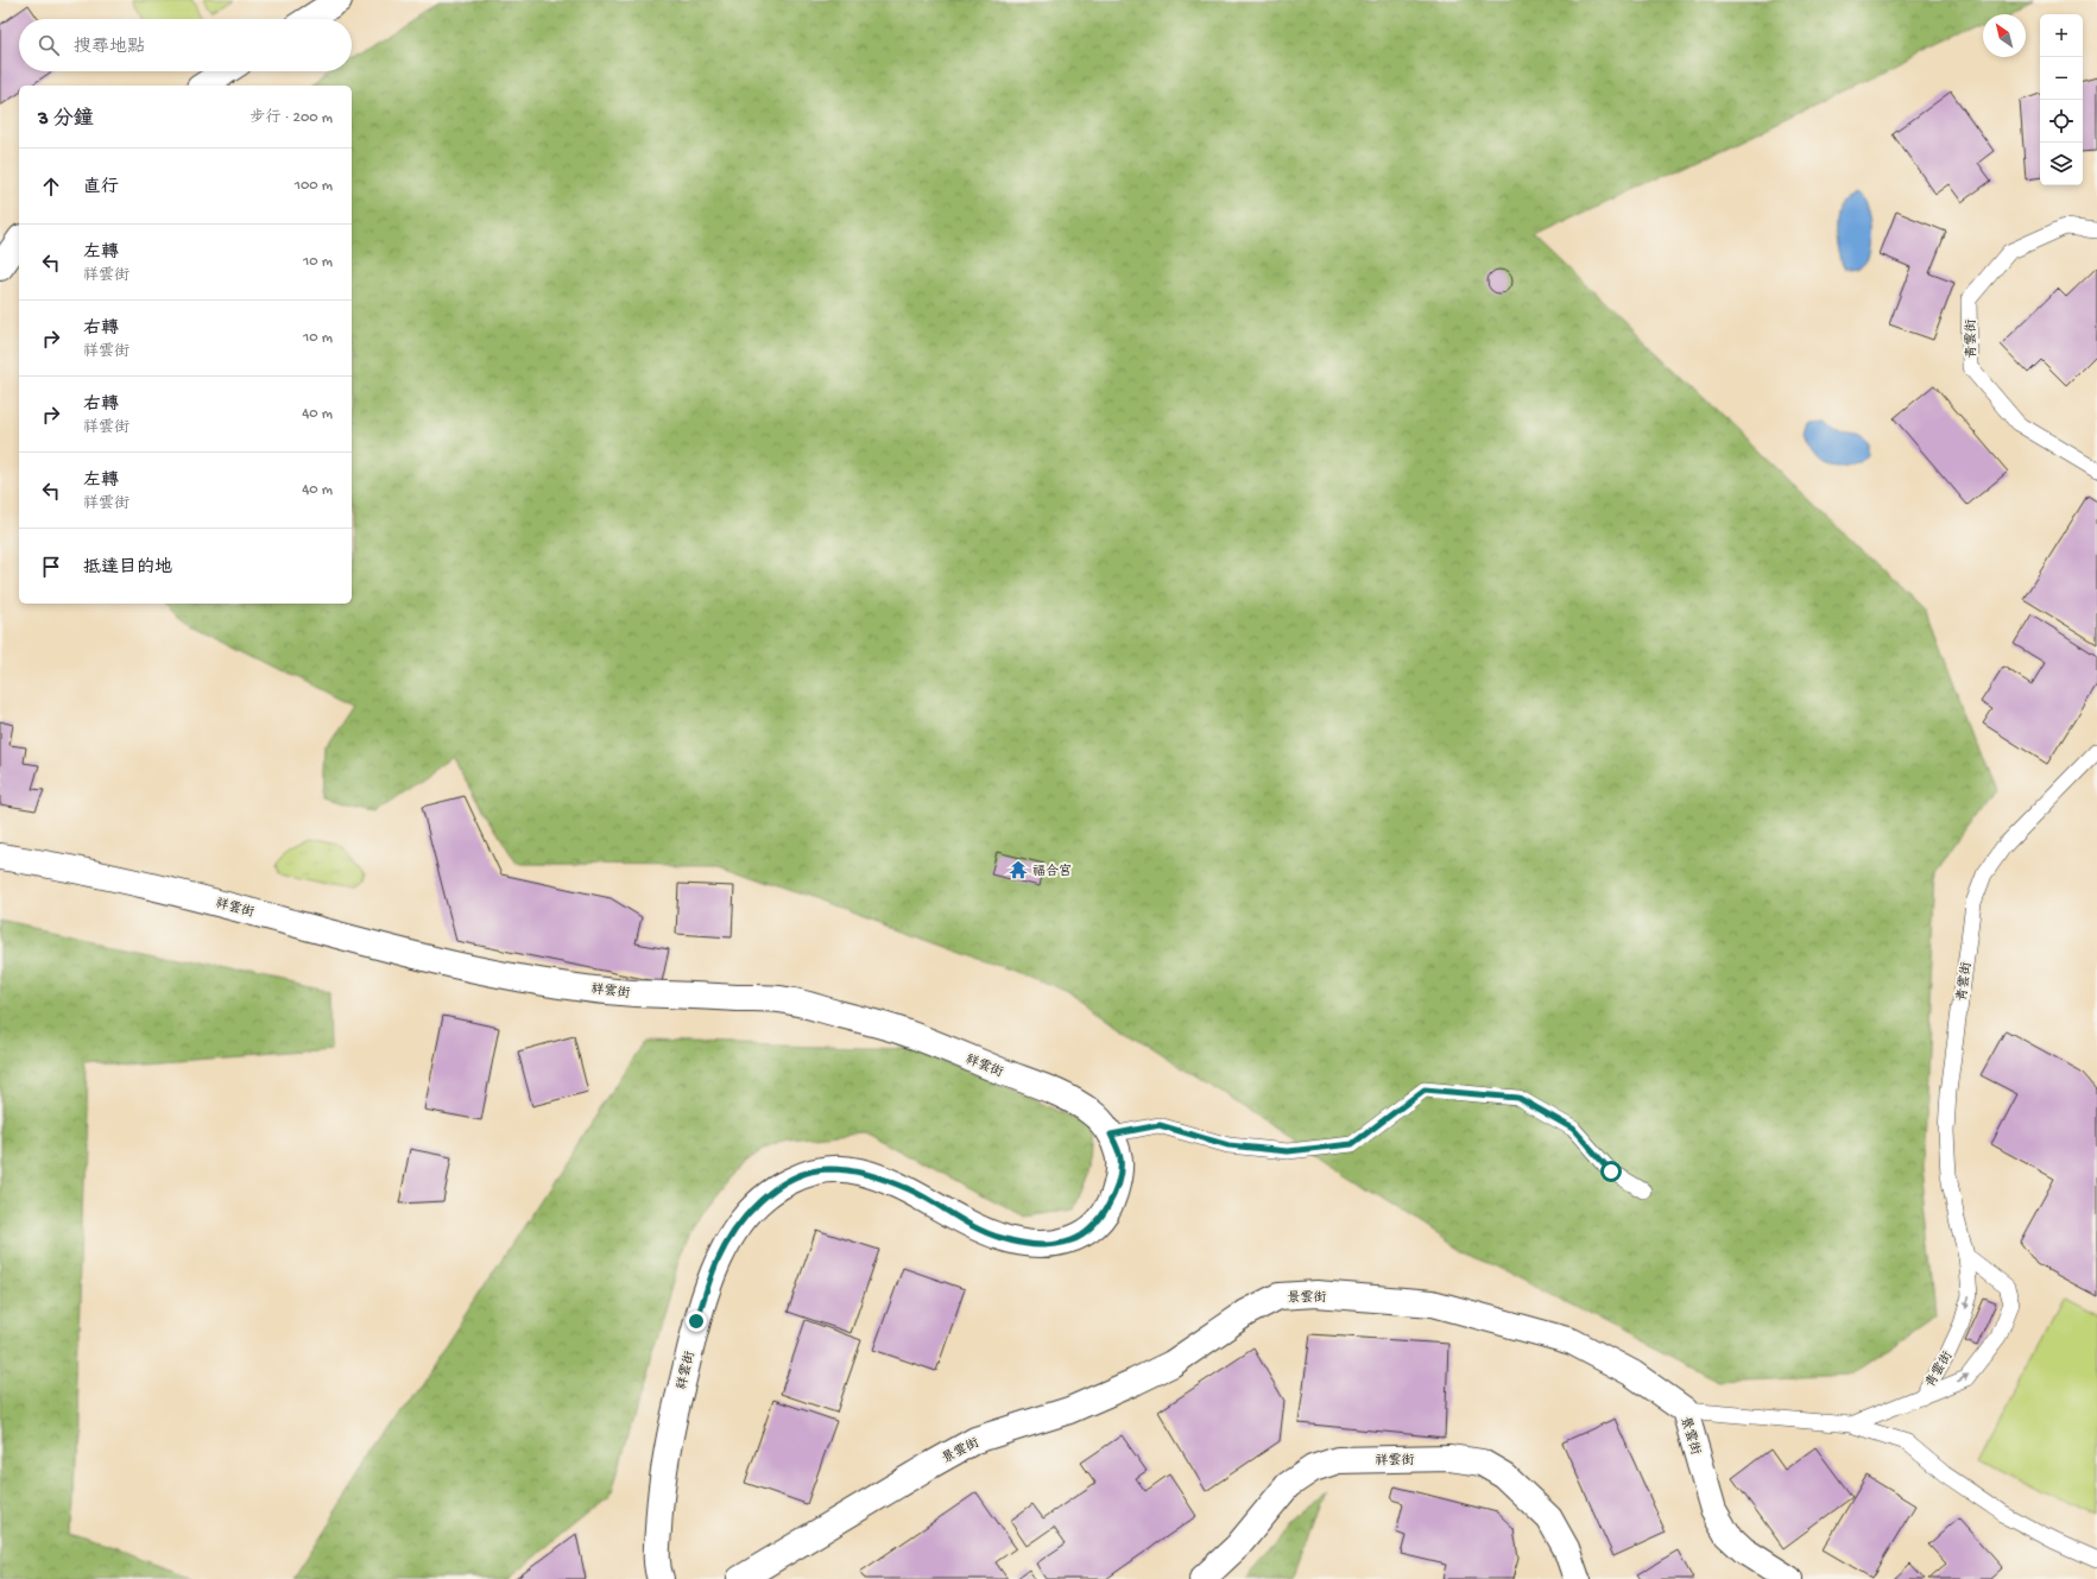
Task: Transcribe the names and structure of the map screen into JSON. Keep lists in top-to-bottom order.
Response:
{
  "streets": {
    "street": ["祥雲街", "景雲街"],
    "lane": ["青雲街"]
  },
  "places": {
    "temple": ["福合宮"]
  },
  "north": "top left",
  "page": {
    "map_buttons": ["+", "−"],
    "search": "搜尋地點",
    "heading": ["3 分鐘", "步行 · 200 m"],
    "list": [
      ["直行", "100 m"],
      ["左轉", "祥雲街", "10 m"],
      ["右轉", "祥雲街", "10 m"],
      ["右轉", "祥雲街", "40 m"],
      ["左轉", "祥雲街", "40 m"],
      "抵達目的地"
    ]
  }
}
